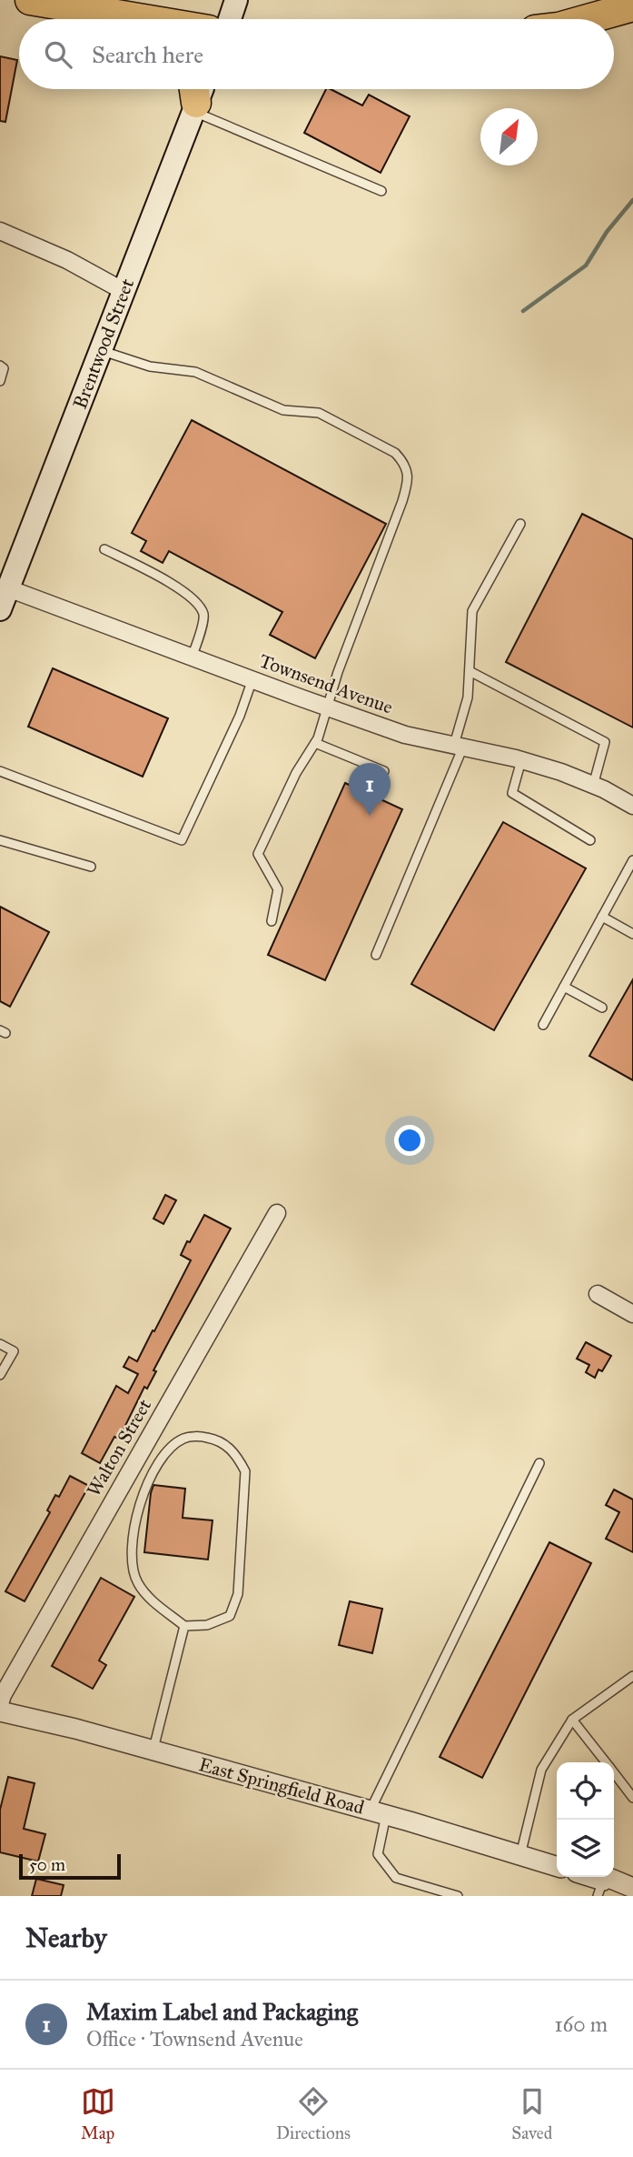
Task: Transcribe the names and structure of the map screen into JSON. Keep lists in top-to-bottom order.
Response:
{
  "streets": {
    "main road": ["Brentwood Street"],
    "street": ["Townsend Avenue", "Walton Street", "East Springfield Road"]
  },
  "crossings": [
    ["Brentwood Street", "Townsend Avenue"]
  ],
  "scale_bar": "50 m",
  "north": "top right",
  "page": {
    "search": "Search here",
    "pins": "1",
    "scale": "50 m",
    "heading": "Nearby",
    "list": [
      {
        "mark": "1",
        "name": "Maxim Label and Packaging",
        "note": "Office · Townsend Avenue",
        "value": "160 m"
      }
    ],
    "nav": ["Map", "Directions", "Saved"]
  }
}
